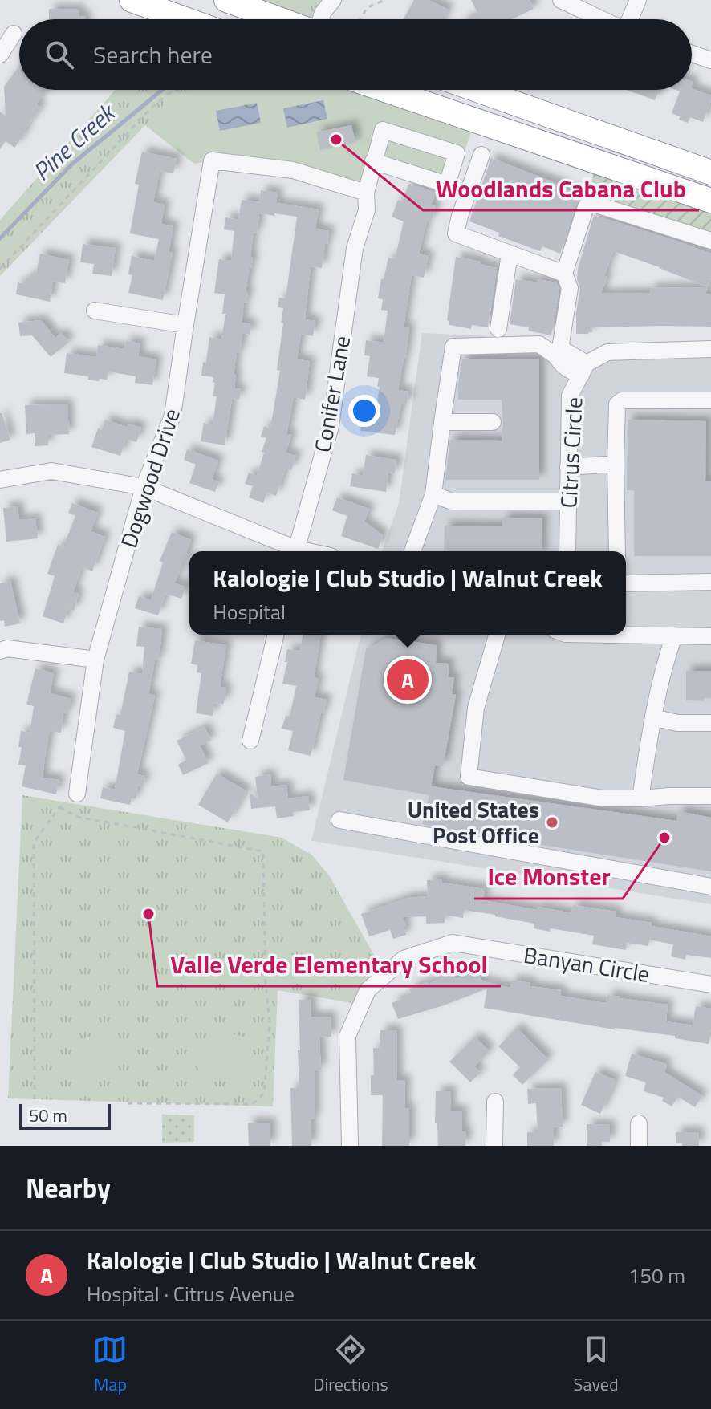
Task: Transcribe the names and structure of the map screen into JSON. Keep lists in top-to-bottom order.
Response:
{
  "streets": {
    "street": [
      "Conifer Lane",
      "Citrus Circle",
      "Dogwood Drive",
      "Banyan Circle"
    ]
  },
  "crossings": [
    ["Conifer Lane", "Dogwood Drive"]
  ],
  "water": ["Pine Creek"],
  "places": [
    "Woodlands Cabana Club",
    "United States Post Office",
    "Ice Monster",
    "Valle Verde Elementary School"
  ],
  "scale_bar": "50 m",
  "page": {
    "search": "Search here",
    "popup": ["Kalologie | Club Studio | Walnut Creek", "Hospital"],
    "pins": "A",
    "scale": "50 m",
    "heading": "Nearby",
    "list": [
      {
        "mark": "A",
        "name": "Kalologie | Club Studio | Walnut Creek",
        "note": "Hospital · Citrus Avenue",
        "value": "150 m"
      }
    ],
    "nav": ["Map", "Directions", "Saved"]
  }
}
